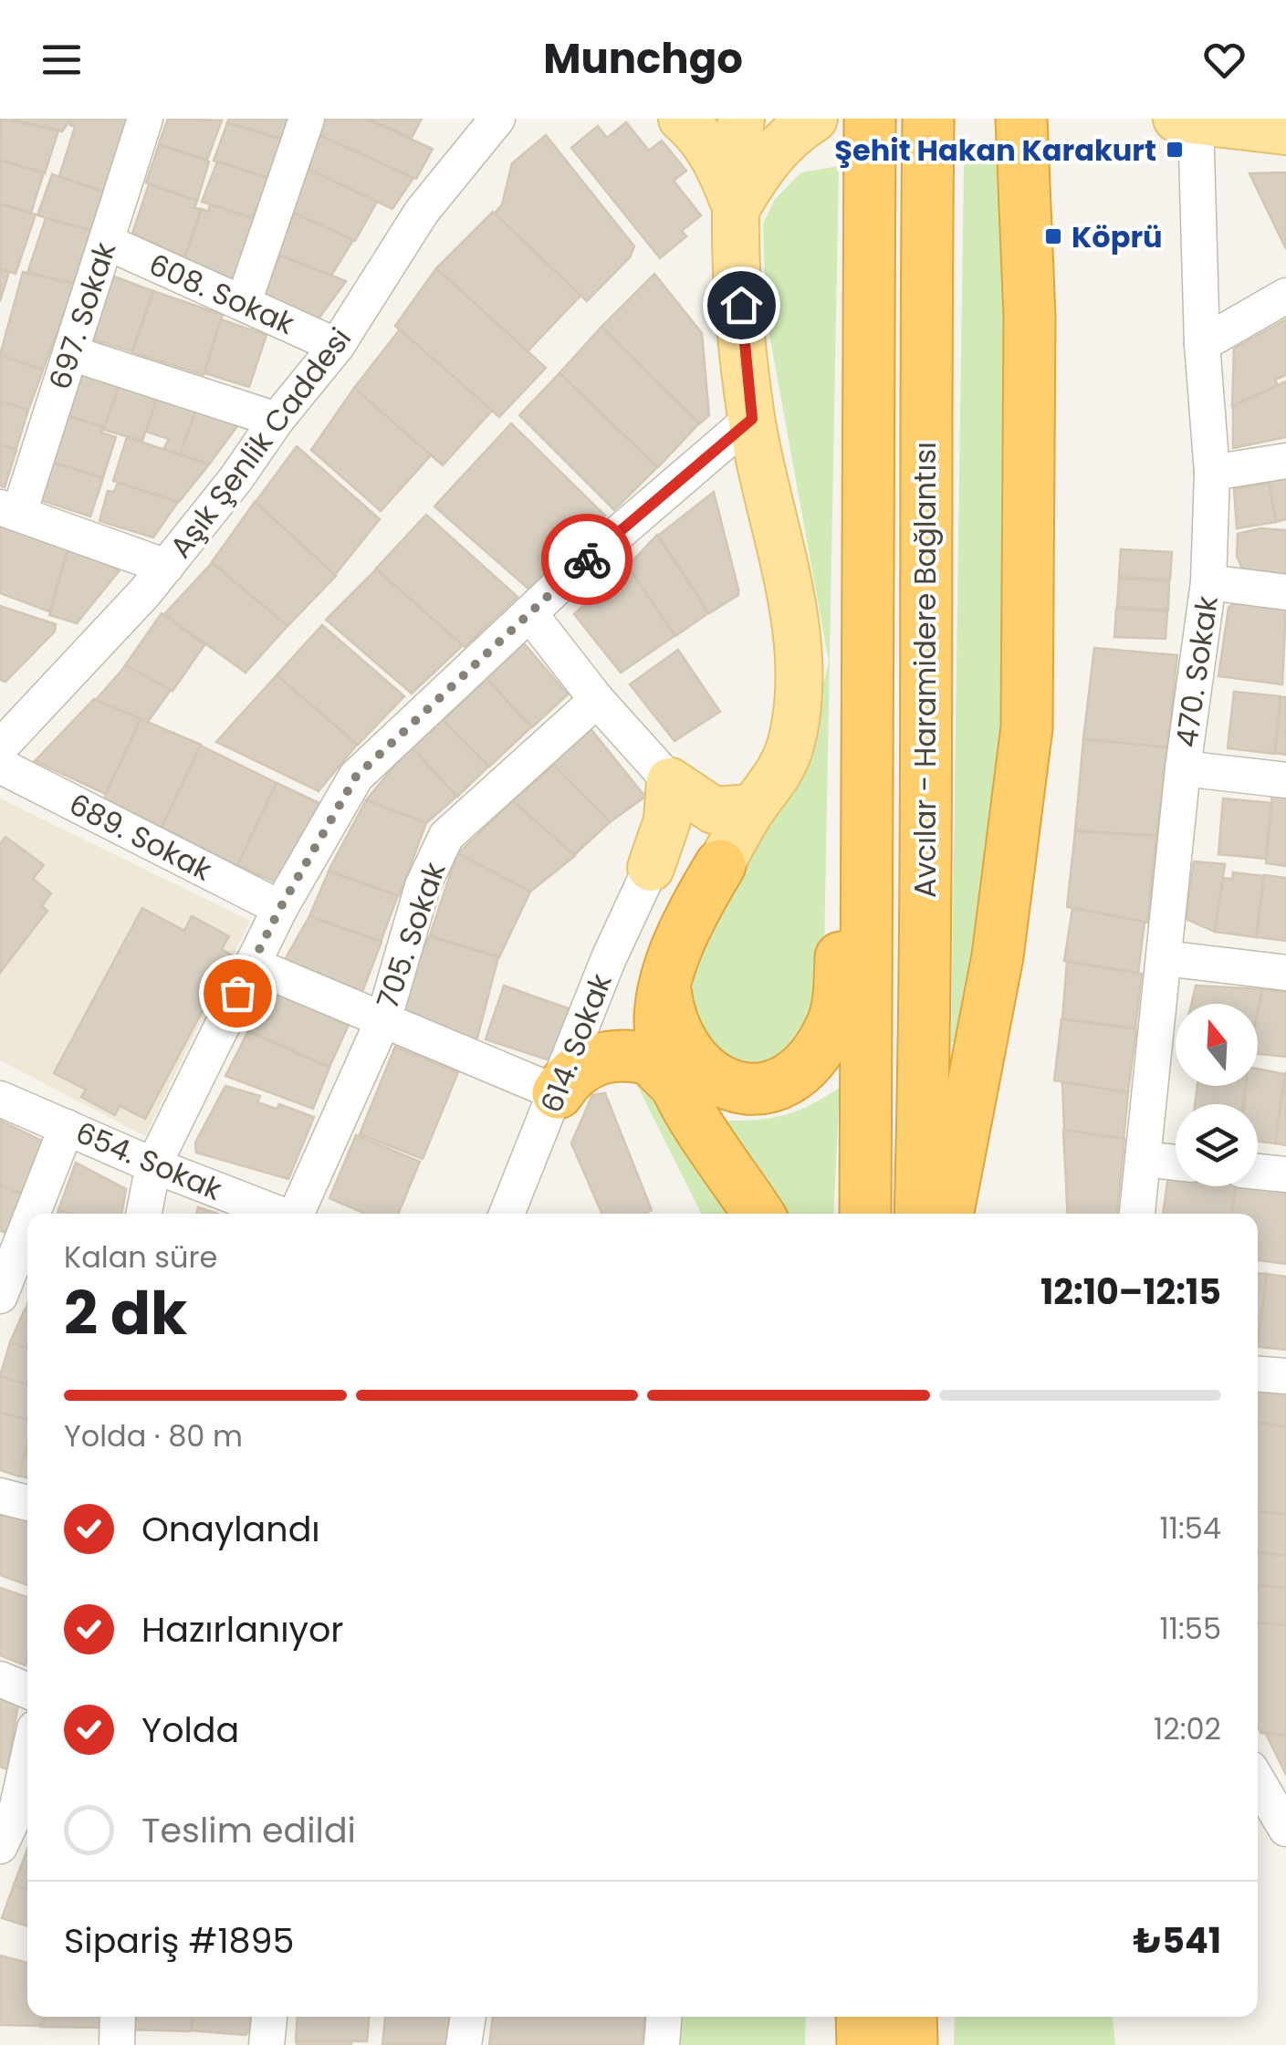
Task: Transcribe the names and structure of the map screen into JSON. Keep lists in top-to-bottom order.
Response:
{
  "streets": {
    "highway": ["Avcılar - Haramidere Bağlantısı"],
    "street": [
      "608. Sokak",
      "697. Sokak",
      "Aşık Şenlik Caddesi",
      "470. Sokak",
      "689. Sokak",
      "705. Sokak",
      "614. Sokak",
      "654. Sokak"
    ]
  },
  "crossings": [
    ["608. Sokak", "697. Sokak"],
    ["608. Sokak", "Aşık Şenlik Caddesi"]
  ],
  "places": {
    "transit": ["Şehit Hakan Karakurt", "Köprü"]
  },
  "north": "top",
  "page": {
    "header": "Munchgo",
    "heading": ["2 dk", "Kalan süre", "12:10–12:15"],
    "panel": ["Sipariş #1895", "₺541"],
    "bar": "Yolda · 80 m",
    "list": [
      ["Onaylandı", "11:54"],
      ["Hazırlanıyor", "11:55"],
      ["Yolda", "12:02"],
      "Teslim edildi"
    ]
  }
}
